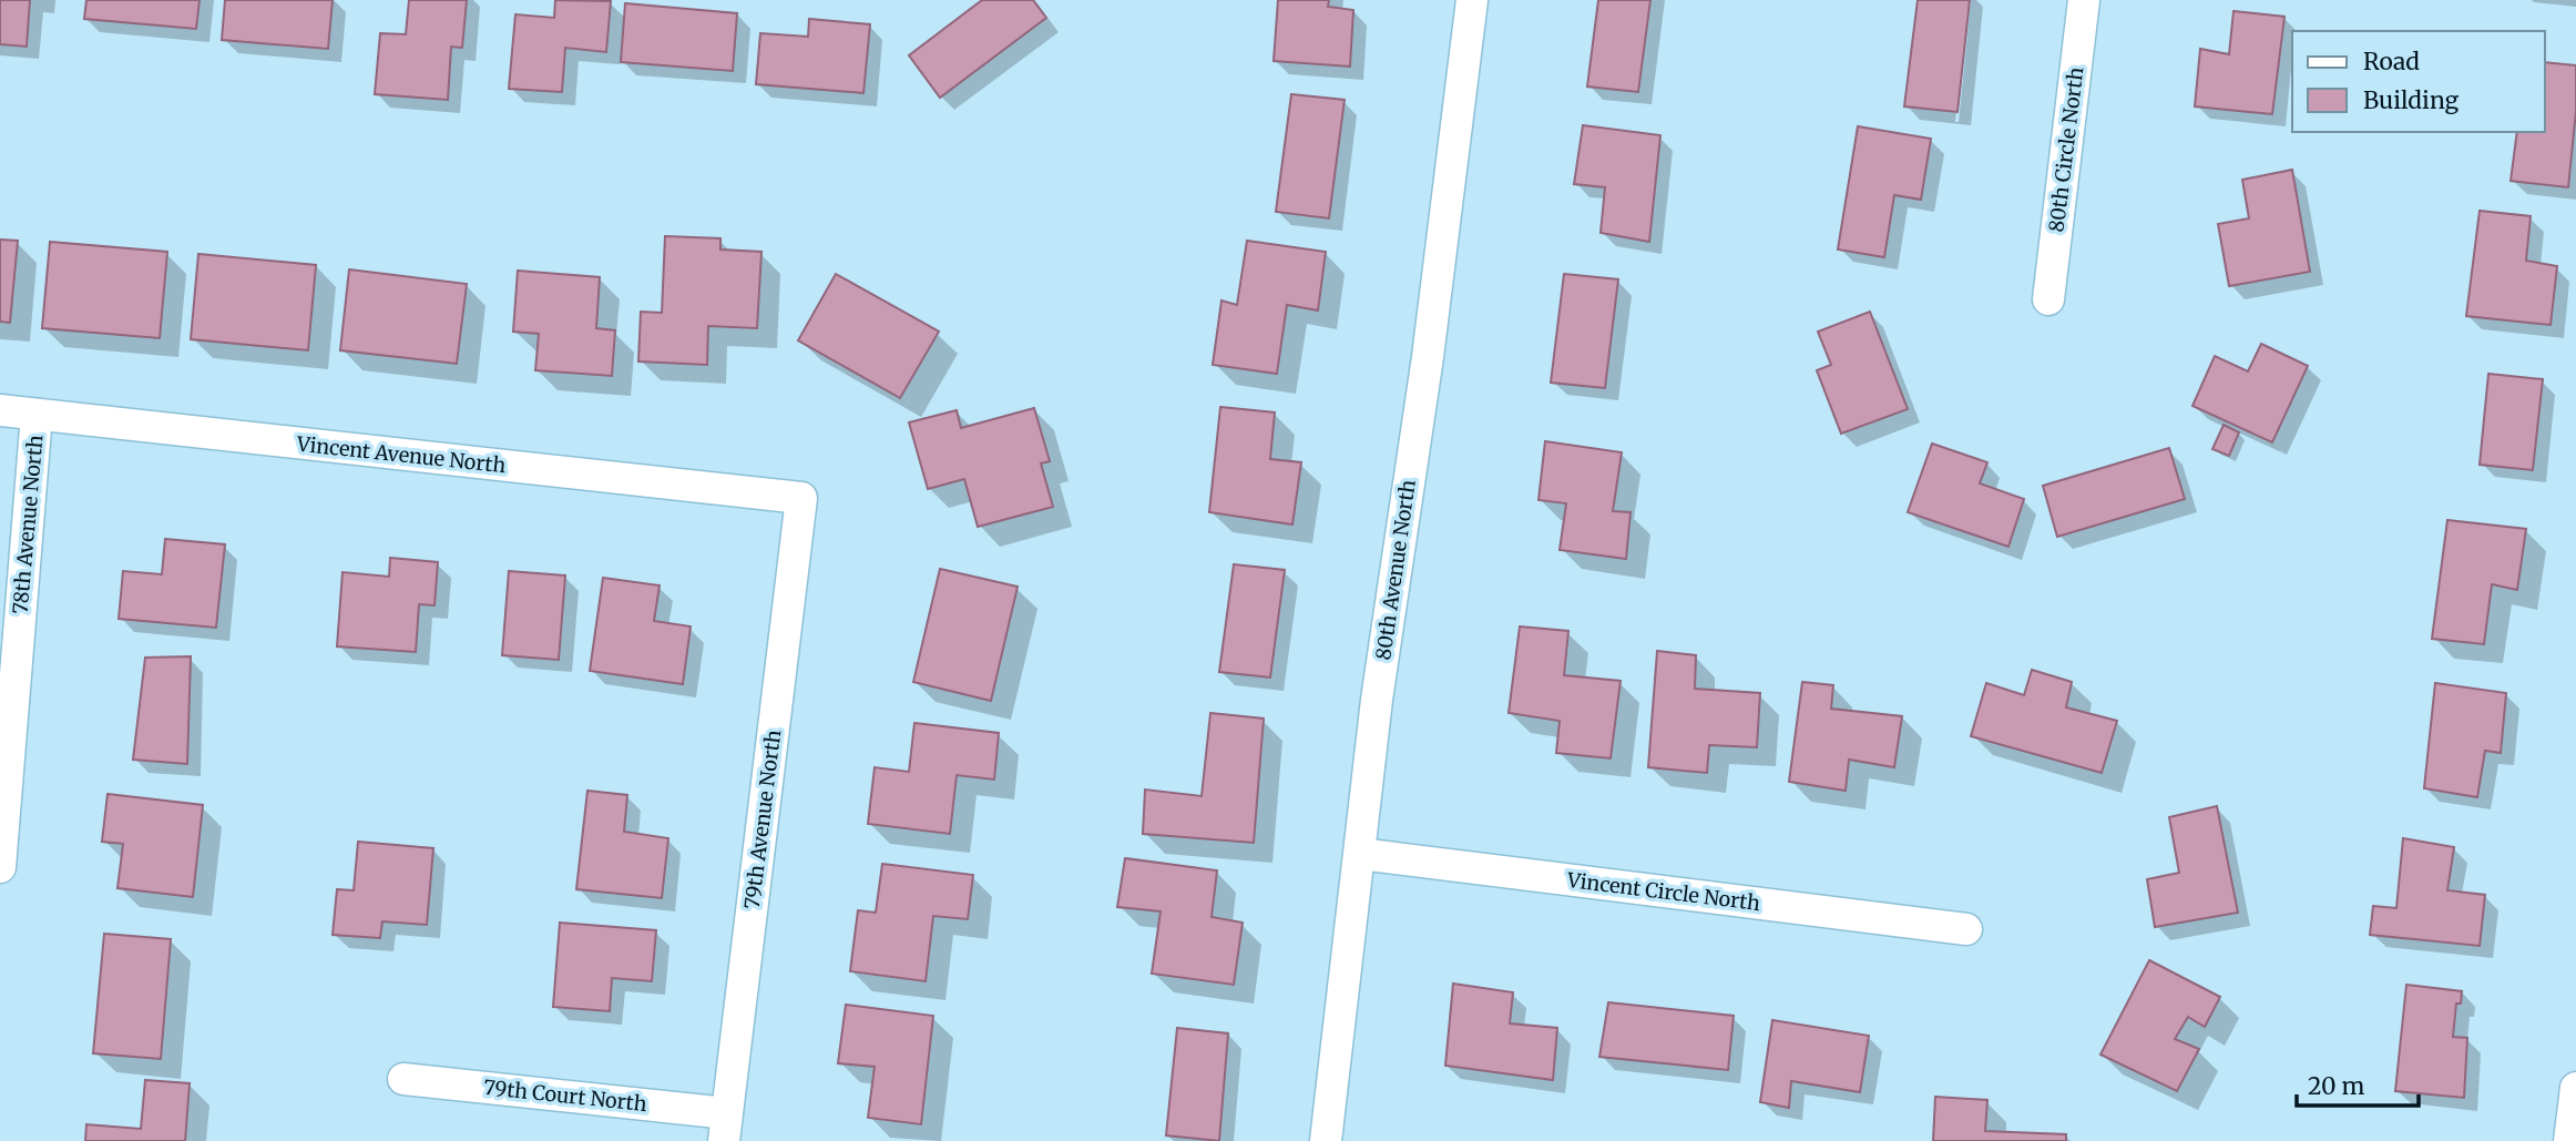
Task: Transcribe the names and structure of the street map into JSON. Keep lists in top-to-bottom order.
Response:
{
  "streets": {
    "street": [
      "80th Circle North",
      "Vincent Avenue North",
      "78th Avenue North",
      "80th Avenue North",
      "79th Avenue North",
      "Vincent Circle North",
      "79th Court North"
    ]
  },
  "crossings": [
    ["Vincent Avenue North", "78th Avenue North"],
    ["Vincent Avenue North", "79th Avenue North"],
    ["80th Avenue North", "Vincent Circle North"],
    ["79th Avenue North", "79th Court North"]
  ],
  "legend": ["Road", "Building"],
  "scale_bar": "20 m"
}
